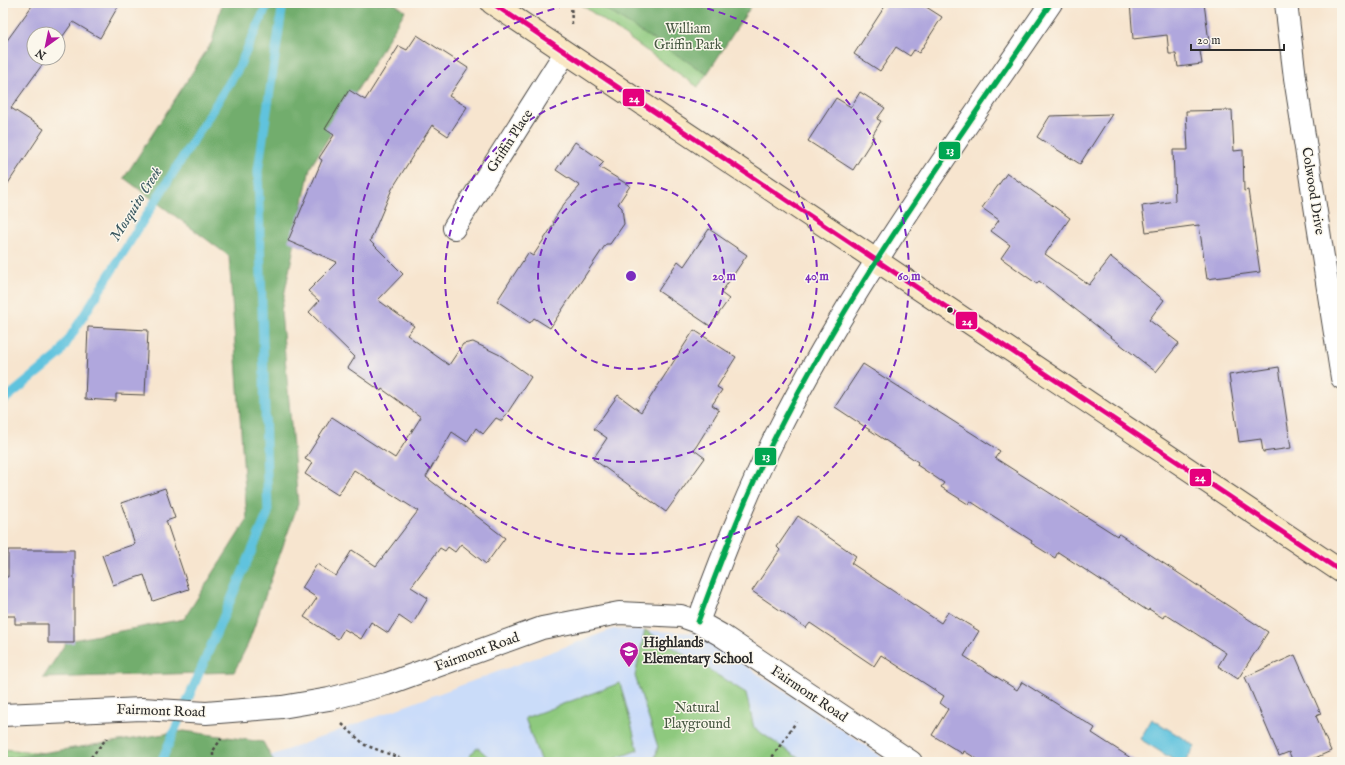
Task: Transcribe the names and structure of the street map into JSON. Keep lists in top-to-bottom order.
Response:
{
  "streets": {
    "street": ["Griffin Place", "Colwood Drive", "Fairmont Road"]
  },
  "water": ["Mosquito Creek"],
  "parks": ["William Griffin Park", "Natural Playground"],
  "places": {
    "school or university": ["Highlands Elementary School"]
  },
  "lines": ["transit line 24", "transit line 13"],
  "scale_bar": "20 m",
  "north": "bottom left",
  "rings": ["20 m", "40 m", "60 m"]
}
